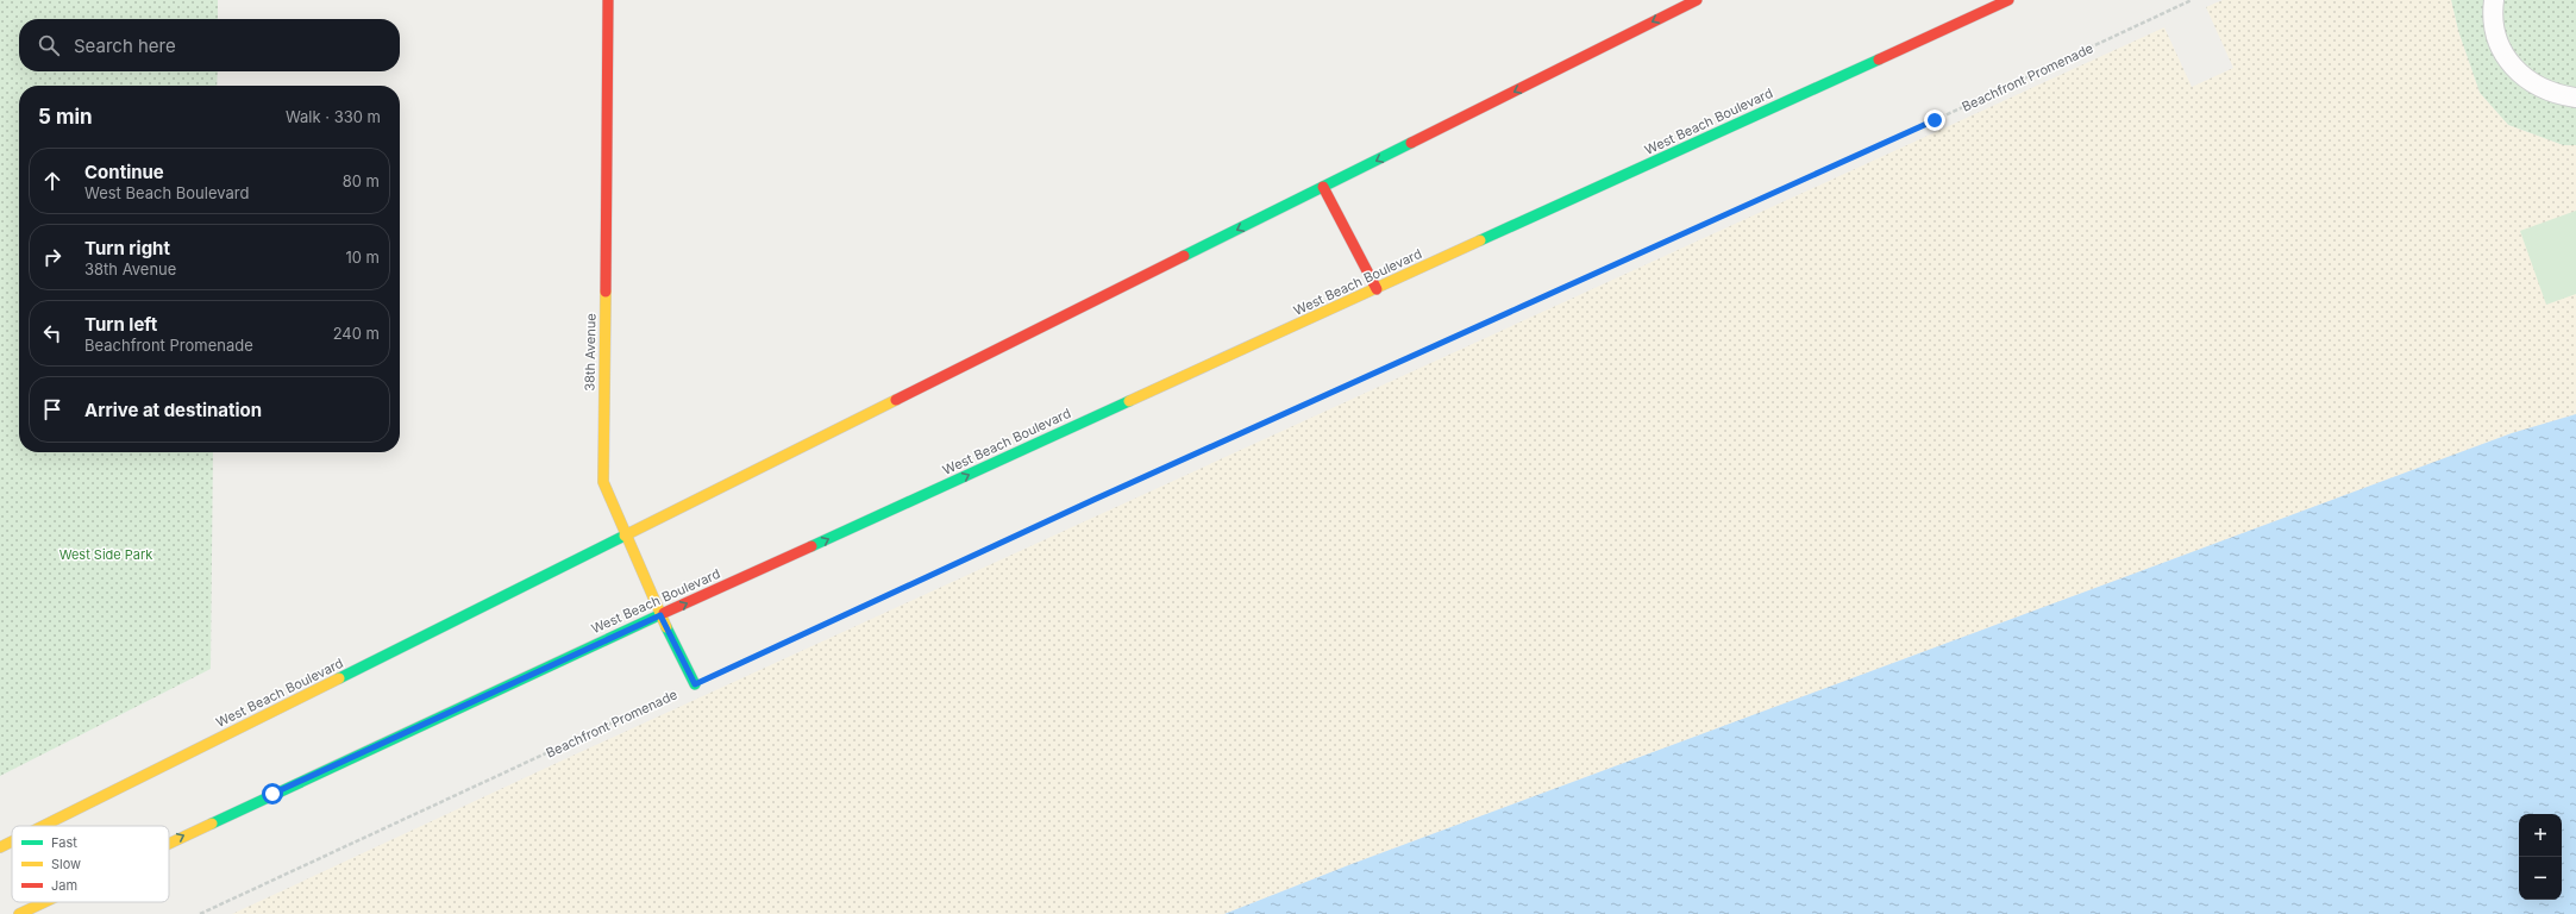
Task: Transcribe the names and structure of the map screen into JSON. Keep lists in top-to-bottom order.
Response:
{
  "streets": {
    "main road": ["West Beach Boulevard", "38th Avenue"],
    "path": ["Beachfront Promenade"]
  },
  "crossings": [
    ["Beachfront Promenade", "38th Avenue"],
    ["West Beach Boulevard", "38th Avenue"]
  ],
  "parks": ["West Side Park"],
  "legend": ["Fast", "Slow", "Jam"],
  "page": {
    "search": "Search here",
    "heading": ["5 min", "Walk · 330 m"],
    "list": [
      ["Continue", "West Beach Boulevard", "80 m"],
      ["Turn right", "38th Avenue", "10 m"],
      ["Turn left", "Beachfront Promenade", "240 m"],
      "Arrive at destination"
    ],
    "map_buttons": ["+", "−"]
  }
}
